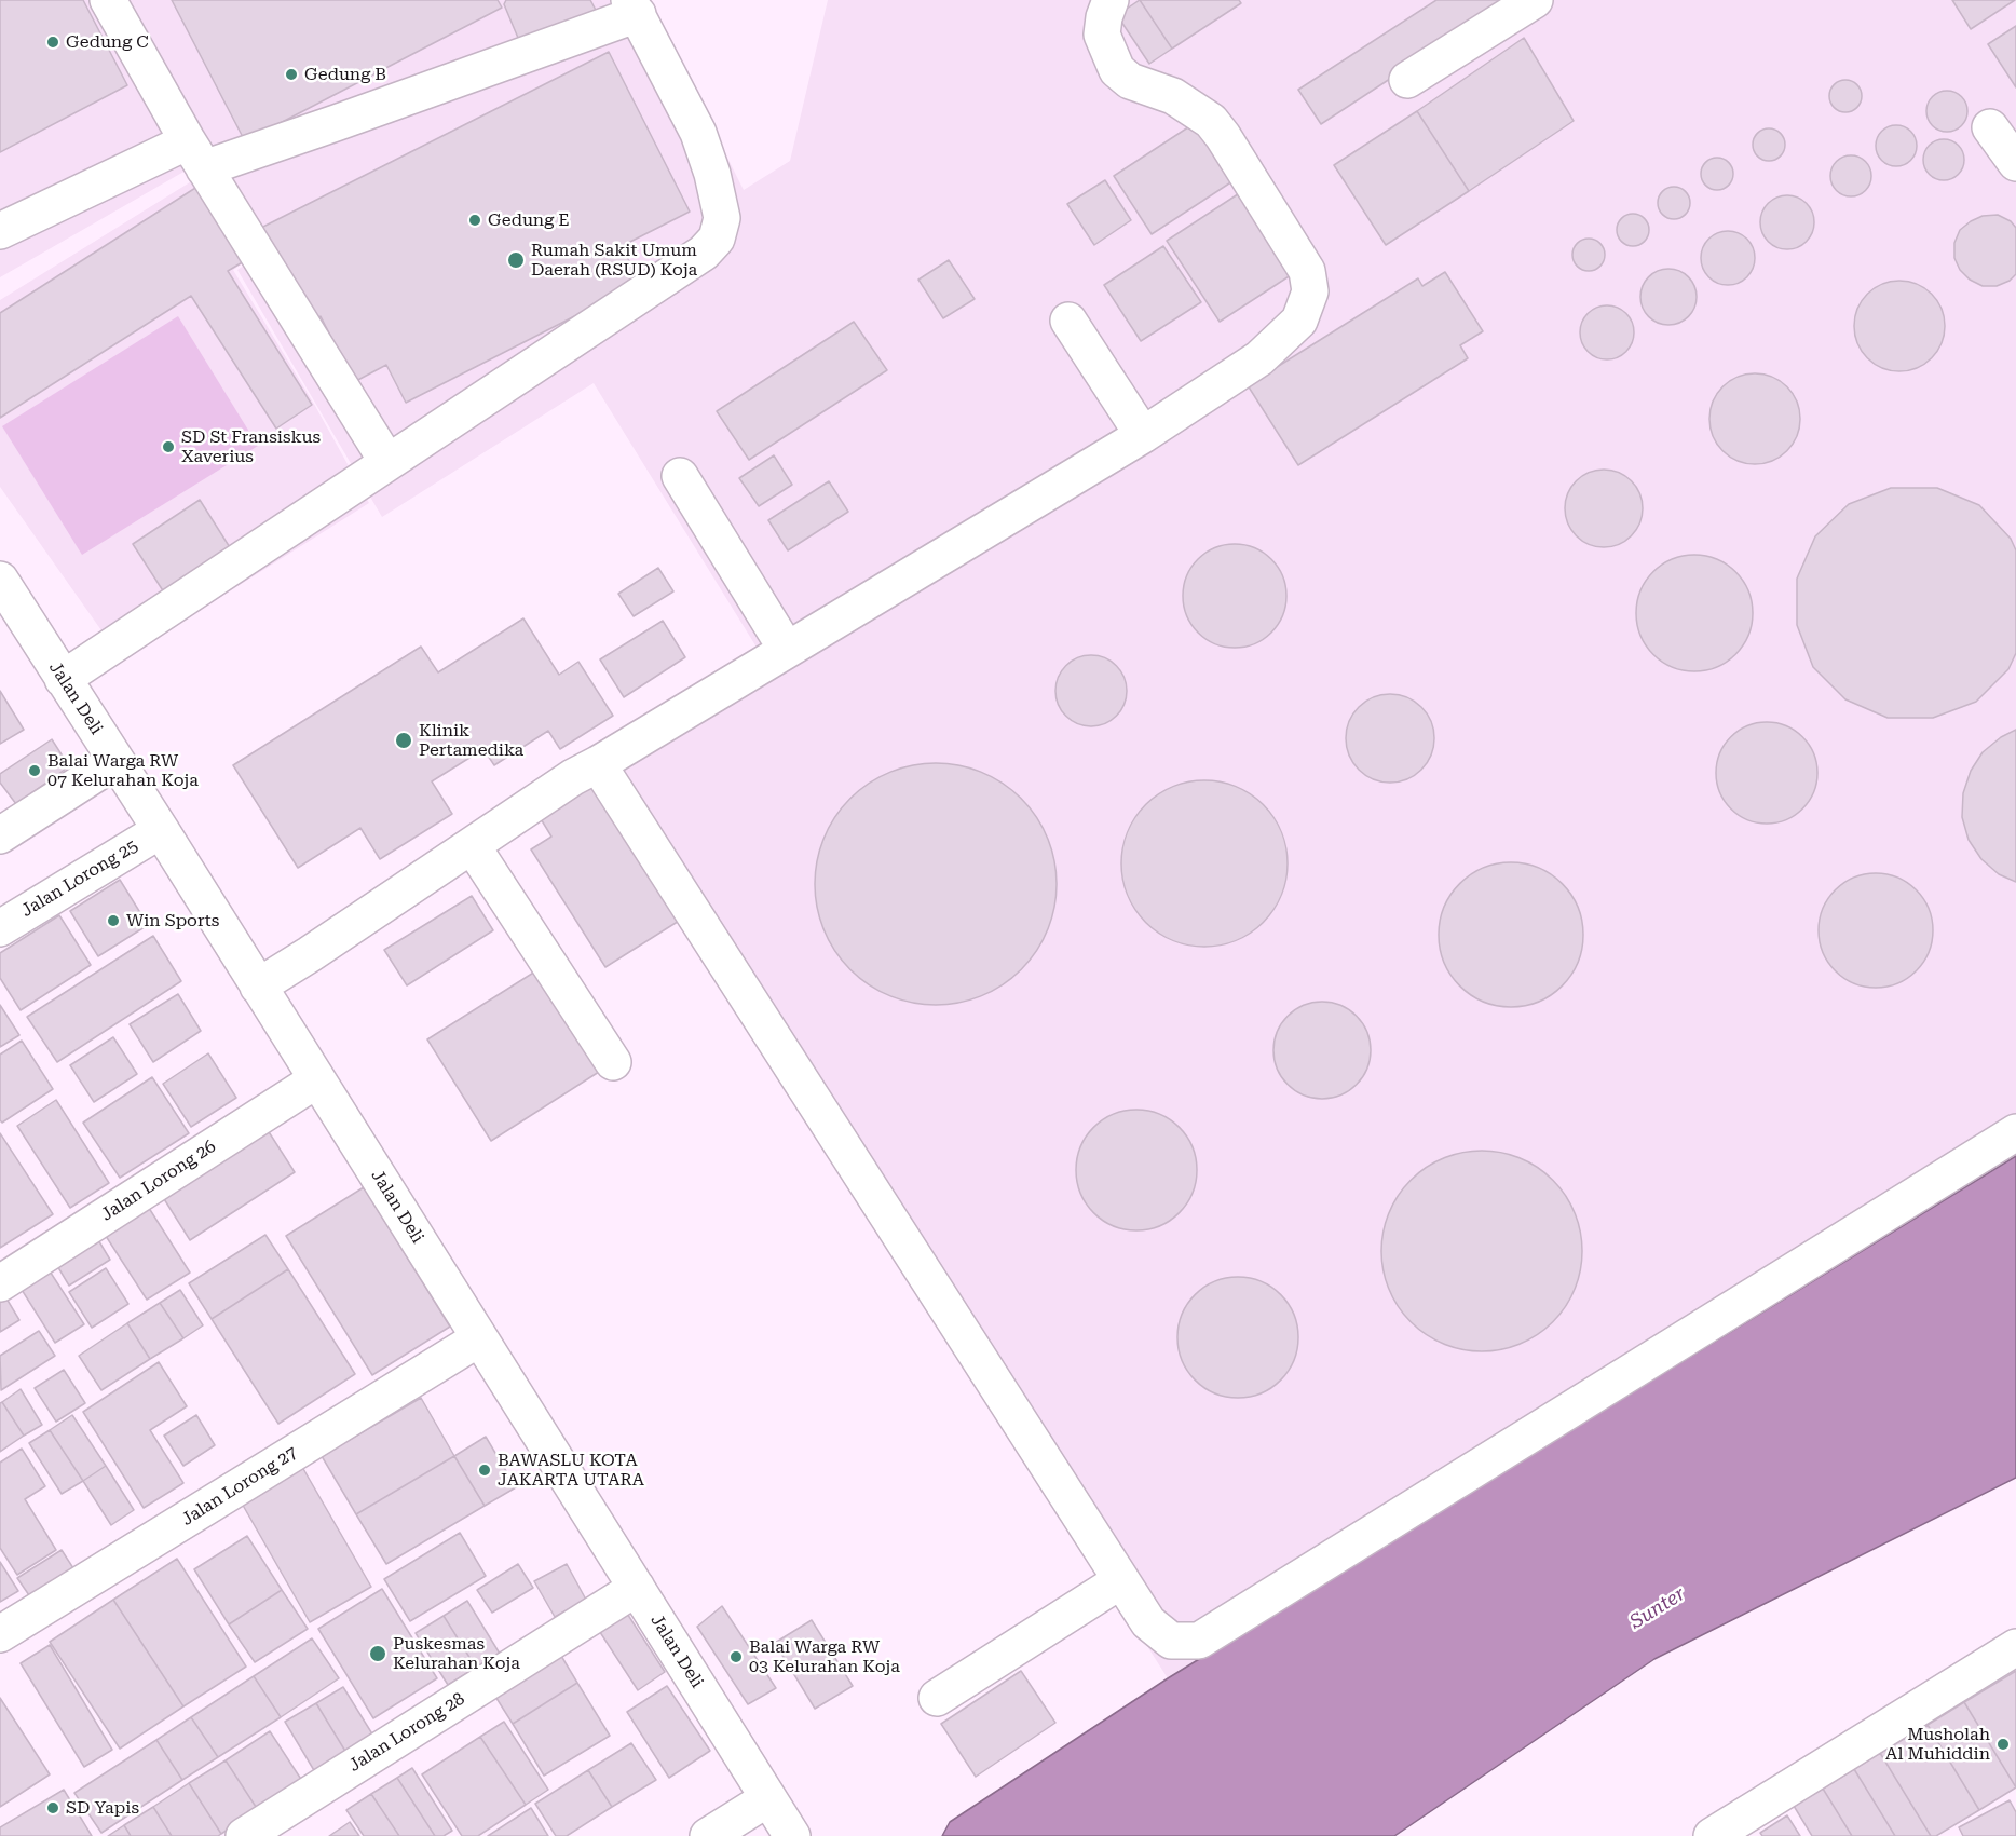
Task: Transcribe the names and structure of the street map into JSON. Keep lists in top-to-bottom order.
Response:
{
  "streets": {
    "street": [
      "Jalan Deli",
      "Jalan Lorong 25",
      "Jalan Lorong 26",
      "Jalan Lorong 27",
      "Jalan Lorong 28"
    ]
  },
  "crossings": [
    ["Jalan Deli", "Jalan Lorong 25"],
    ["Jalan Deli", "Jalan Lorong 26"],
    ["Jalan Deli", "Jalan Lorong 27"],
    ["Jalan Deli", "Jalan Lorong 28"]
  ],
  "water": ["Sunter"],
  "places": [
    "Gedung C",
    "Gedung B",
    "Gedung E",
    "Rumah Sakit Umum Daerah (RSUD) Koja",
    "SD St Fransiskus Xaverius",
    "Klinik Pertamedika",
    "Balai Warga RW 07 Kelurahan Koja",
    "Win Sports",
    "BAWASLU KOTA JAKARTA UTARA",
    "Puskesmas Kelurahan Koja",
    "Balai Warga RW 03 Kelurahan Koja",
    "Musholah Al Muhiddin",
    "SD Yapis"
  ]
}
